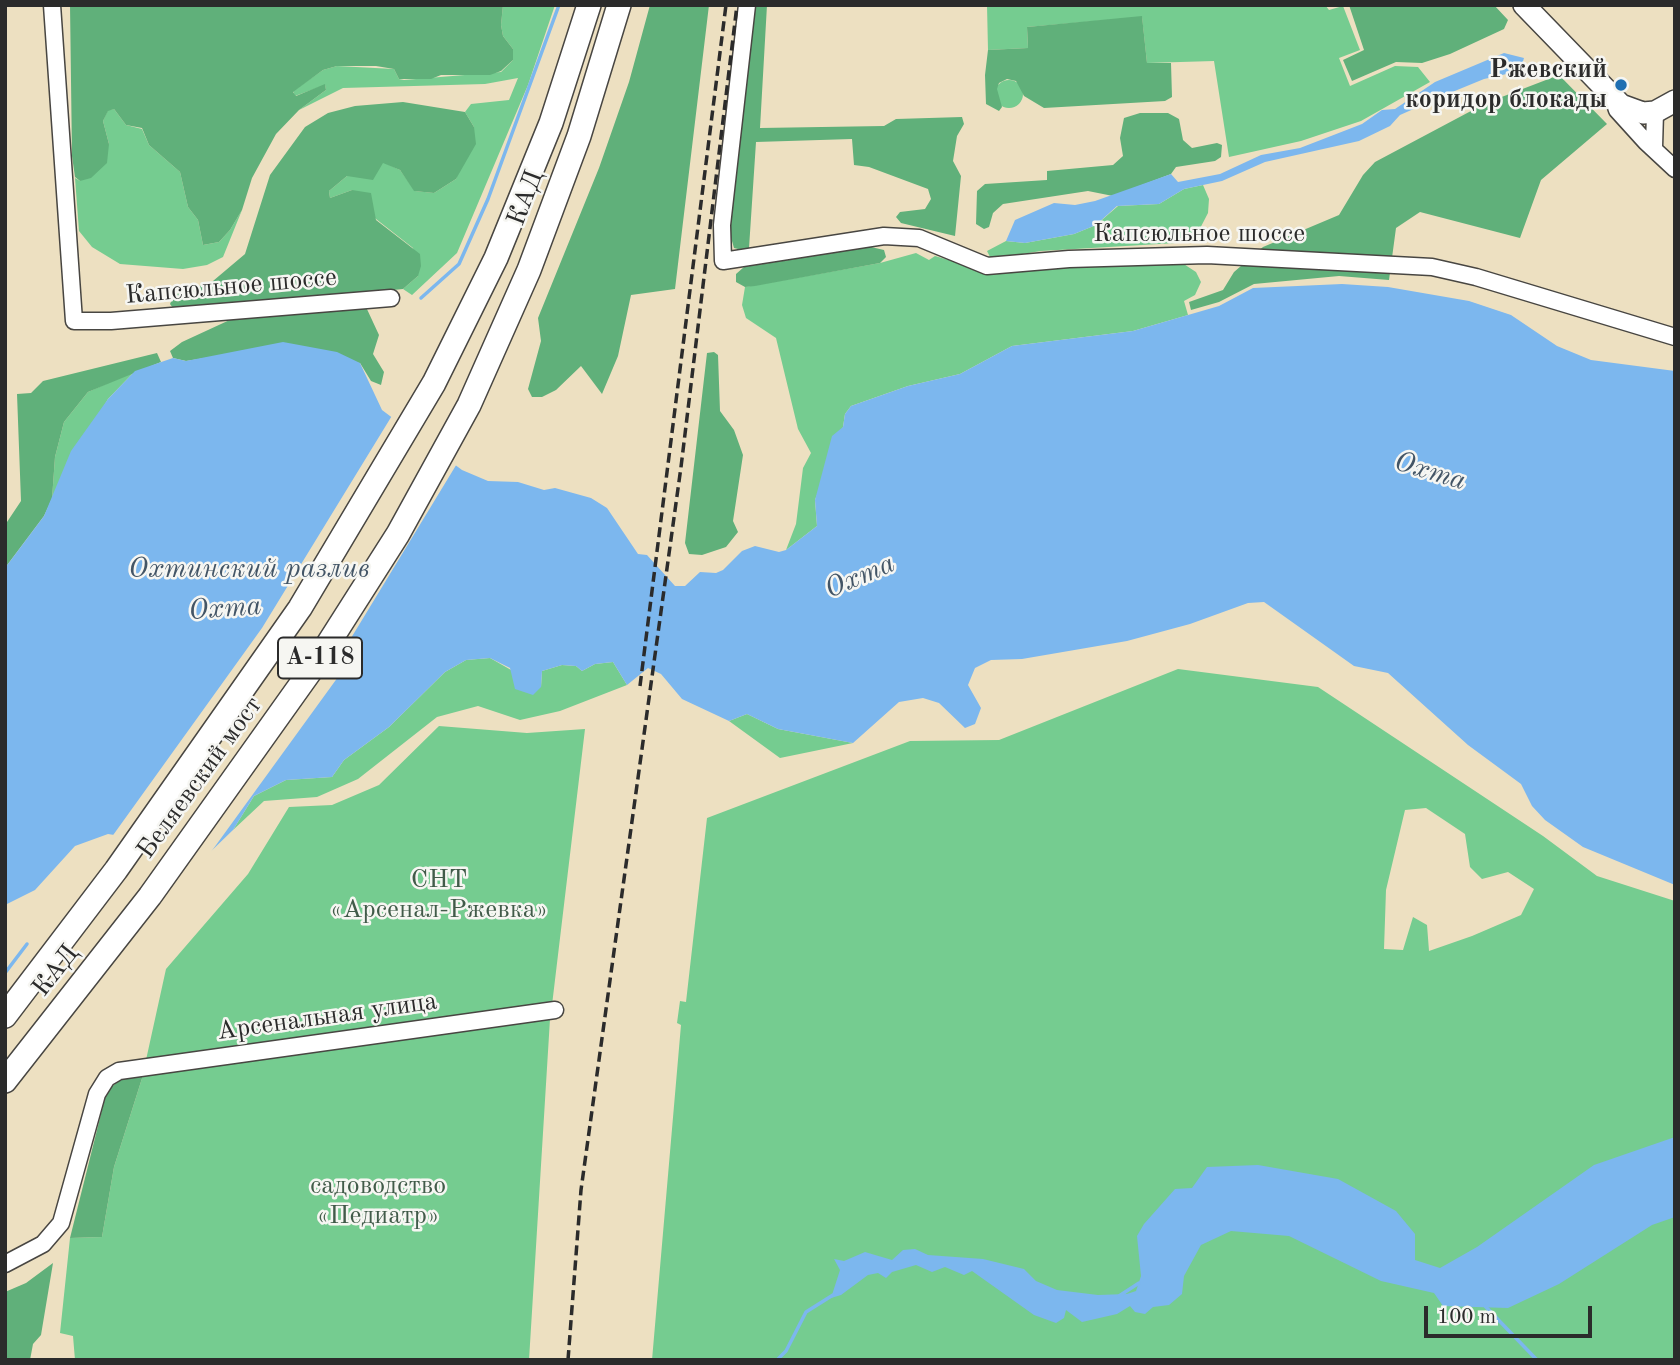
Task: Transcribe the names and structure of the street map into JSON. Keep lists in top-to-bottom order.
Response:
{
  "streets": {
    "highway": ["КАД", "А-118", "Беляевский мост"],
    "street": ["Капсюльное шоссе", "Арсенальная улица"]
  },
  "crossings": [
    ["КАД", "Беляевский мост"]
  ],
  "water": ["Охта", "Охтинский разлив"],
  "parks": ["СНТ «Арсенал-Ржевка»", "садоводство «Педиатр»"],
  "places": ["Ржевский коридор блокады"],
  "scale_bar": "100 m"
}
